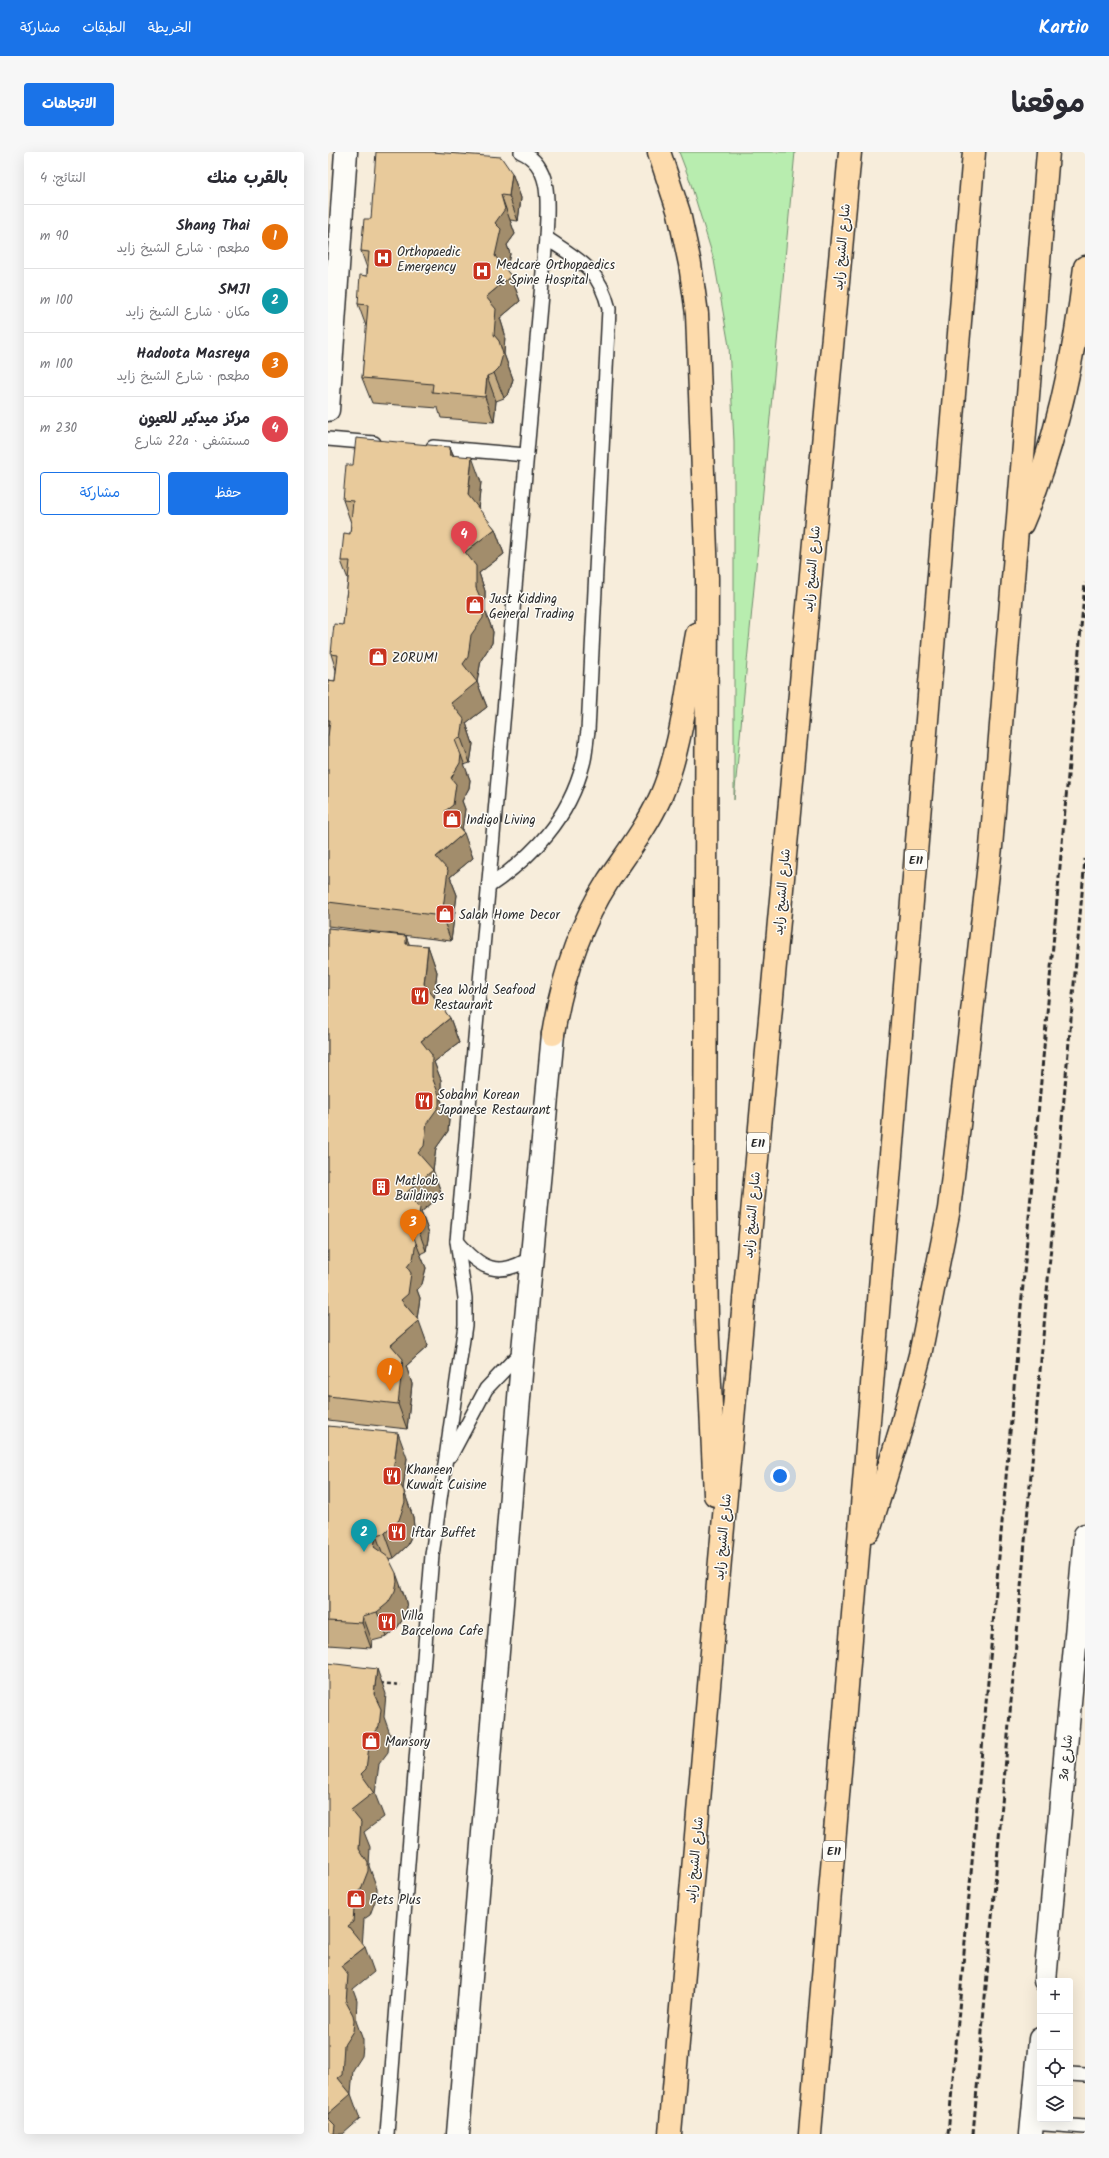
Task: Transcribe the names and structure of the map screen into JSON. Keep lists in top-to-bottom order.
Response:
{
  "streets": {
    "highway": ["شارع الشيخ زايد", "E11"],
    "street": ["3a شارع"]
  },
  "places": {
    "hospital": ["Orthopaedic Emergency", "Medcare Orthopaedics & Spine Hospital"],
    "shop": [
      "Just Kidding General Trading",
      "ZORUMI",
      "Indigo Living",
      "Salah Home Decor",
      "Mansory",
      "Pets Plus"
    ],
    "restaurant": [
      "Sea World Seafood Restaurant",
      "Sobahn Korean Japanese Restaurant",
      "Khaneen Kuwait Cuisine",
      "Iftar Buffet",
      "Villa Barcelona Cafe"
    ],
    "building": ["Matloob Buildings"]
  },
  "page": {
    "header": "Kartio",
    "nav": ["الخريطة", "الطبقات", "مشاركة"],
    "title": "موقعنا",
    "buttons": [
      "الاتجاهات",
      ["حفظ", "مشاركة"]
    ],
    "heading": ["بالقرب منك", "النتائج: 4"],
    "list": [
      {
        "mark": "1",
        "name": "Shang Thai",
        "note": "مطعم · شارع الشيخ زايد",
        "value": "90 m"
      },
      {
        "mark": "2",
        "name": "SMJ1",
        "note": "مكان · شارع الشيخ زايد",
        "value": "100 m"
      },
      {
        "mark": "3",
        "name": "Hadoota Masreya",
        "note": "مطعم · شارع الشيخ زايد",
        "value": "100 m"
      },
      {
        "mark": "4",
        "name": "مركز ميدكير للعيون",
        "note": "مستشفى · 22a شارع",
        "value": "230 m"
      }
    ],
    "pins": [
      "4",
      "3",
      "1",
      "2"
    ],
    "map_buttons": ["+", "−"]
  }
}
